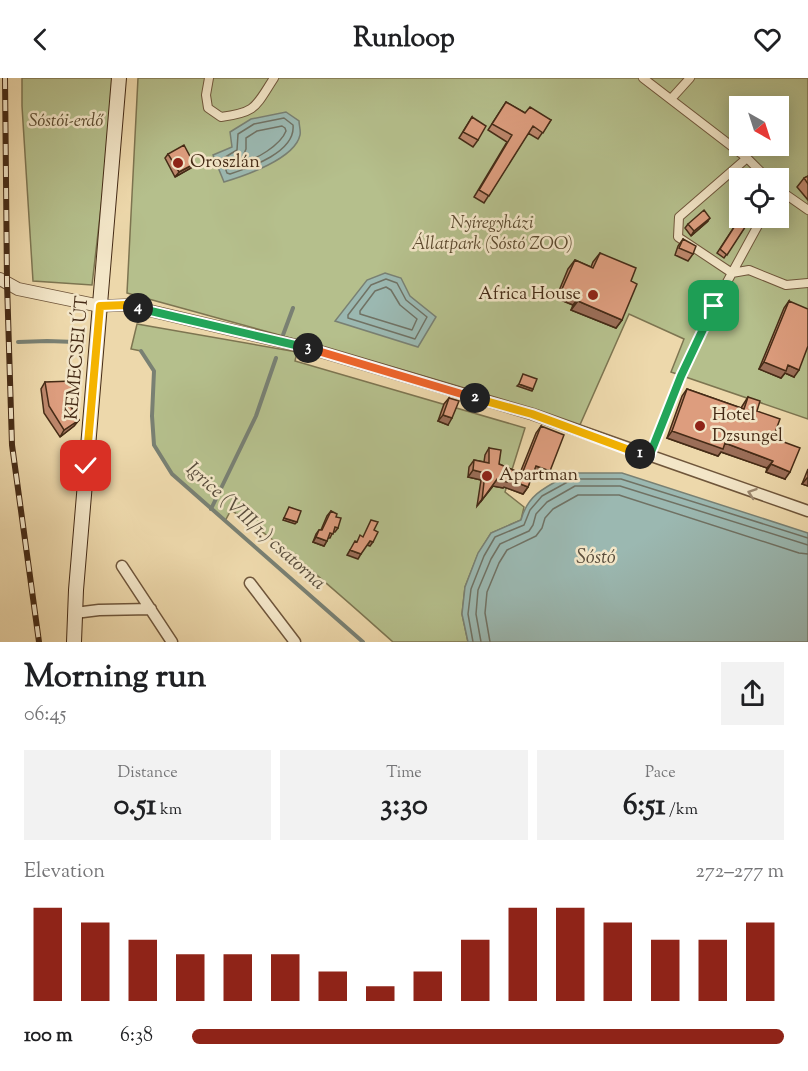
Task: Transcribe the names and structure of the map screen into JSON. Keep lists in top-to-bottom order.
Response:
{
  "streets": {
    "main road": ["KEMECSEI ÚT"]
  },
  "water": ["Igrice (VIII/1.) csatorna", "Sóstó"],
  "parks": ["Sóstói-erdő", "Nyíregyházi Állatpark (Sóstó ZOO)"],
  "places": [
    "Oroszlán",
    "Africa House",
    "Hotel Dzsungel",
    "Apartman"
  ],
  "north": "bottom right",
  "page": {
    "header": "Runloop",
    "pins": [
      "4",
      "3",
      "2",
      "1"
    ],
    "heading": ["Morning run", "06:45"],
    "stats": [
      ["Distance", "0.51 km"],
      ["Time", "3:30"],
      ["Pace", "6:51 /km"]
    ],
    "chart": ["Elevation", "272–277 m"],
    "list": [
      {
        "name": "100 m",
        "note": "6:38"
      }
    ]
  }
}
